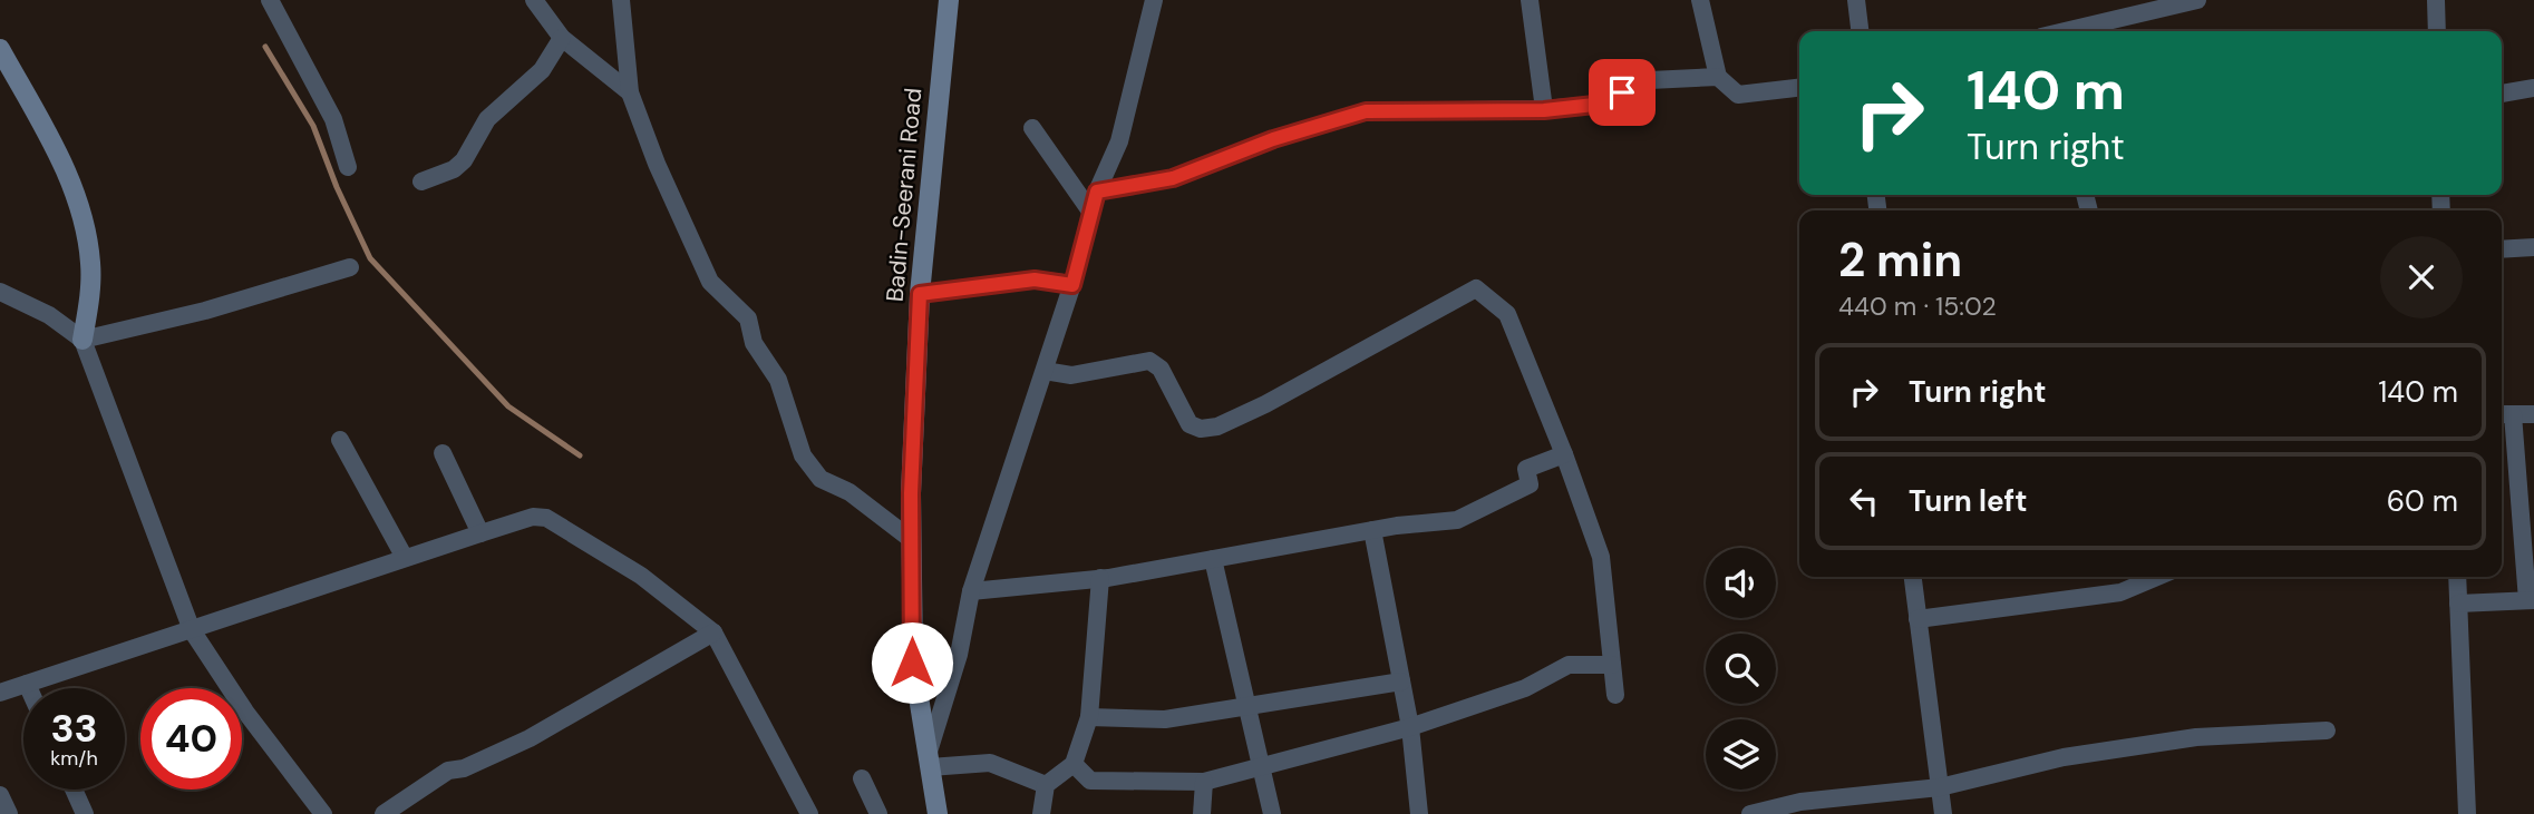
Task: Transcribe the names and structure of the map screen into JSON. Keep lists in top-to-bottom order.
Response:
{
  "streets": {
    "street": ["Badin-Seerani Road"]
  },
  "page": {
    "turn": ["140 m", "Turn right"],
    "heading": ["2 min", "440 m · 15:02"],
    "list": [
      {
        "name": "Turn right",
        "value": "140 m"
      },
      {
        "name": "Turn left",
        "value": "60 m"
      }
    ],
    "speed": "33 km/h",
    "limit": "40"
  }
}
